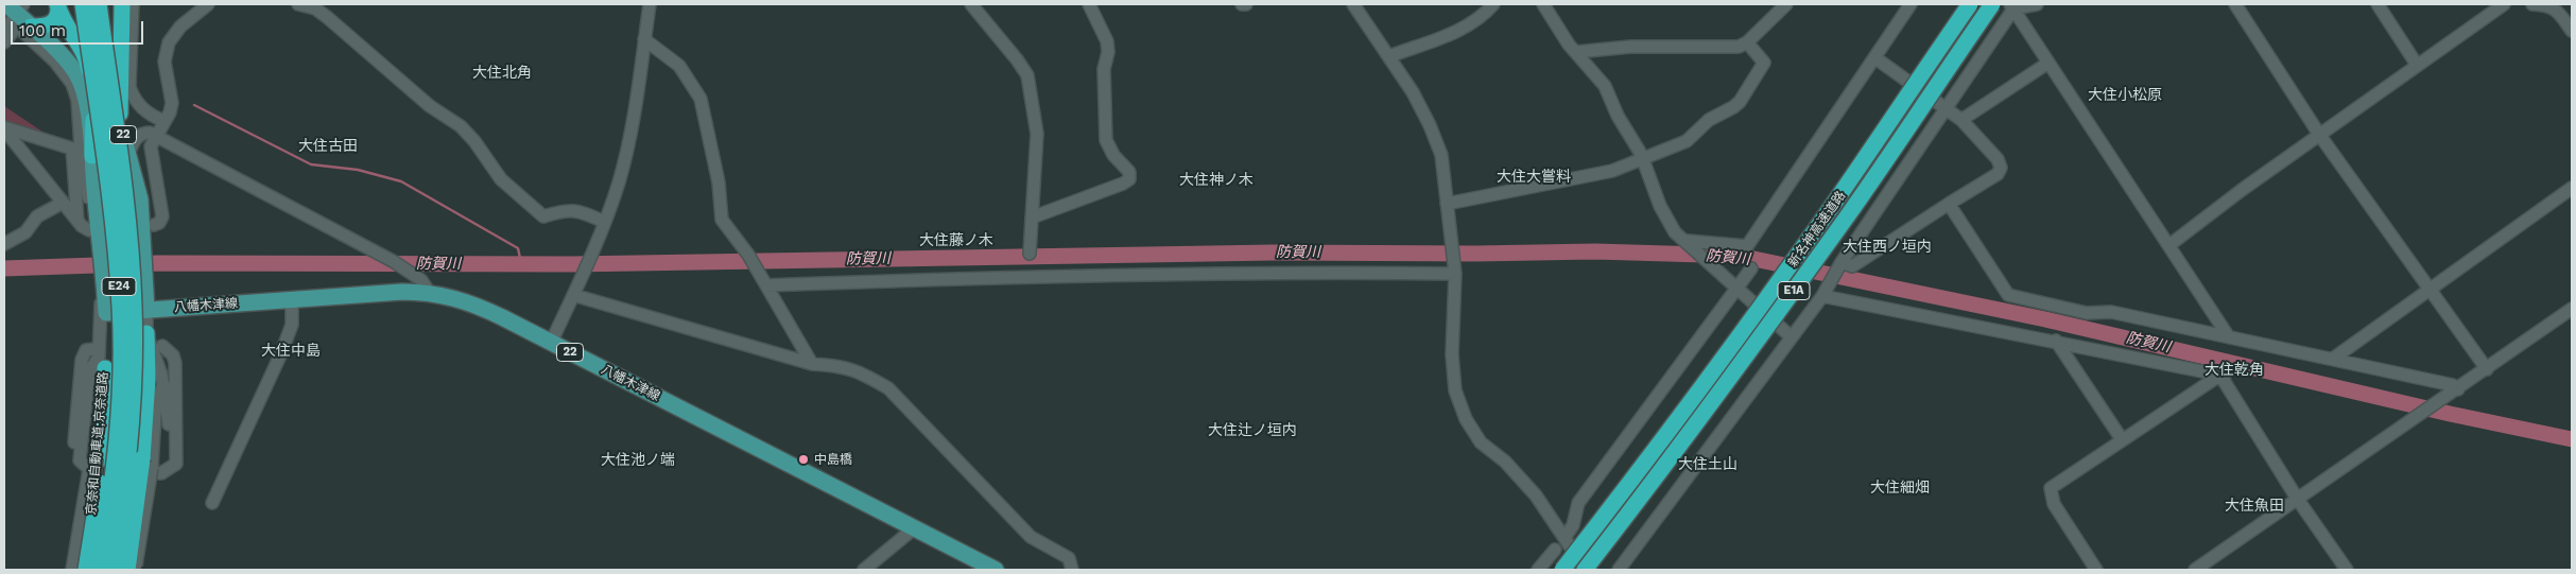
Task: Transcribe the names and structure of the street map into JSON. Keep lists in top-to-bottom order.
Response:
{
  "streets": {
    "highway": [
      "新名神高速道路",
      "E24",
      "E1A",
      "京奈和自動車道;京奈道路"
    ],
    "main road": ["22", "八幡木津線"]
  },
  "crossings": [
    ["22", "八幡木津線"]
  ],
  "districts": [
    "大住北角",
    "大住小松原",
    "大住古田",
    "大住大嘗料",
    "大住神ノ木",
    "大住藤ノ木",
    "大住西ノ垣内",
    "大住中島",
    "大住乾角",
    "大住辻ノ垣内",
    "大住池ノ端",
    "大住土山",
    "大住細畑",
    "大住魚田"
  ],
  "water": ["防賀川"],
  "places": ["中島橋"],
  "scale_bar": "100 m"
}
